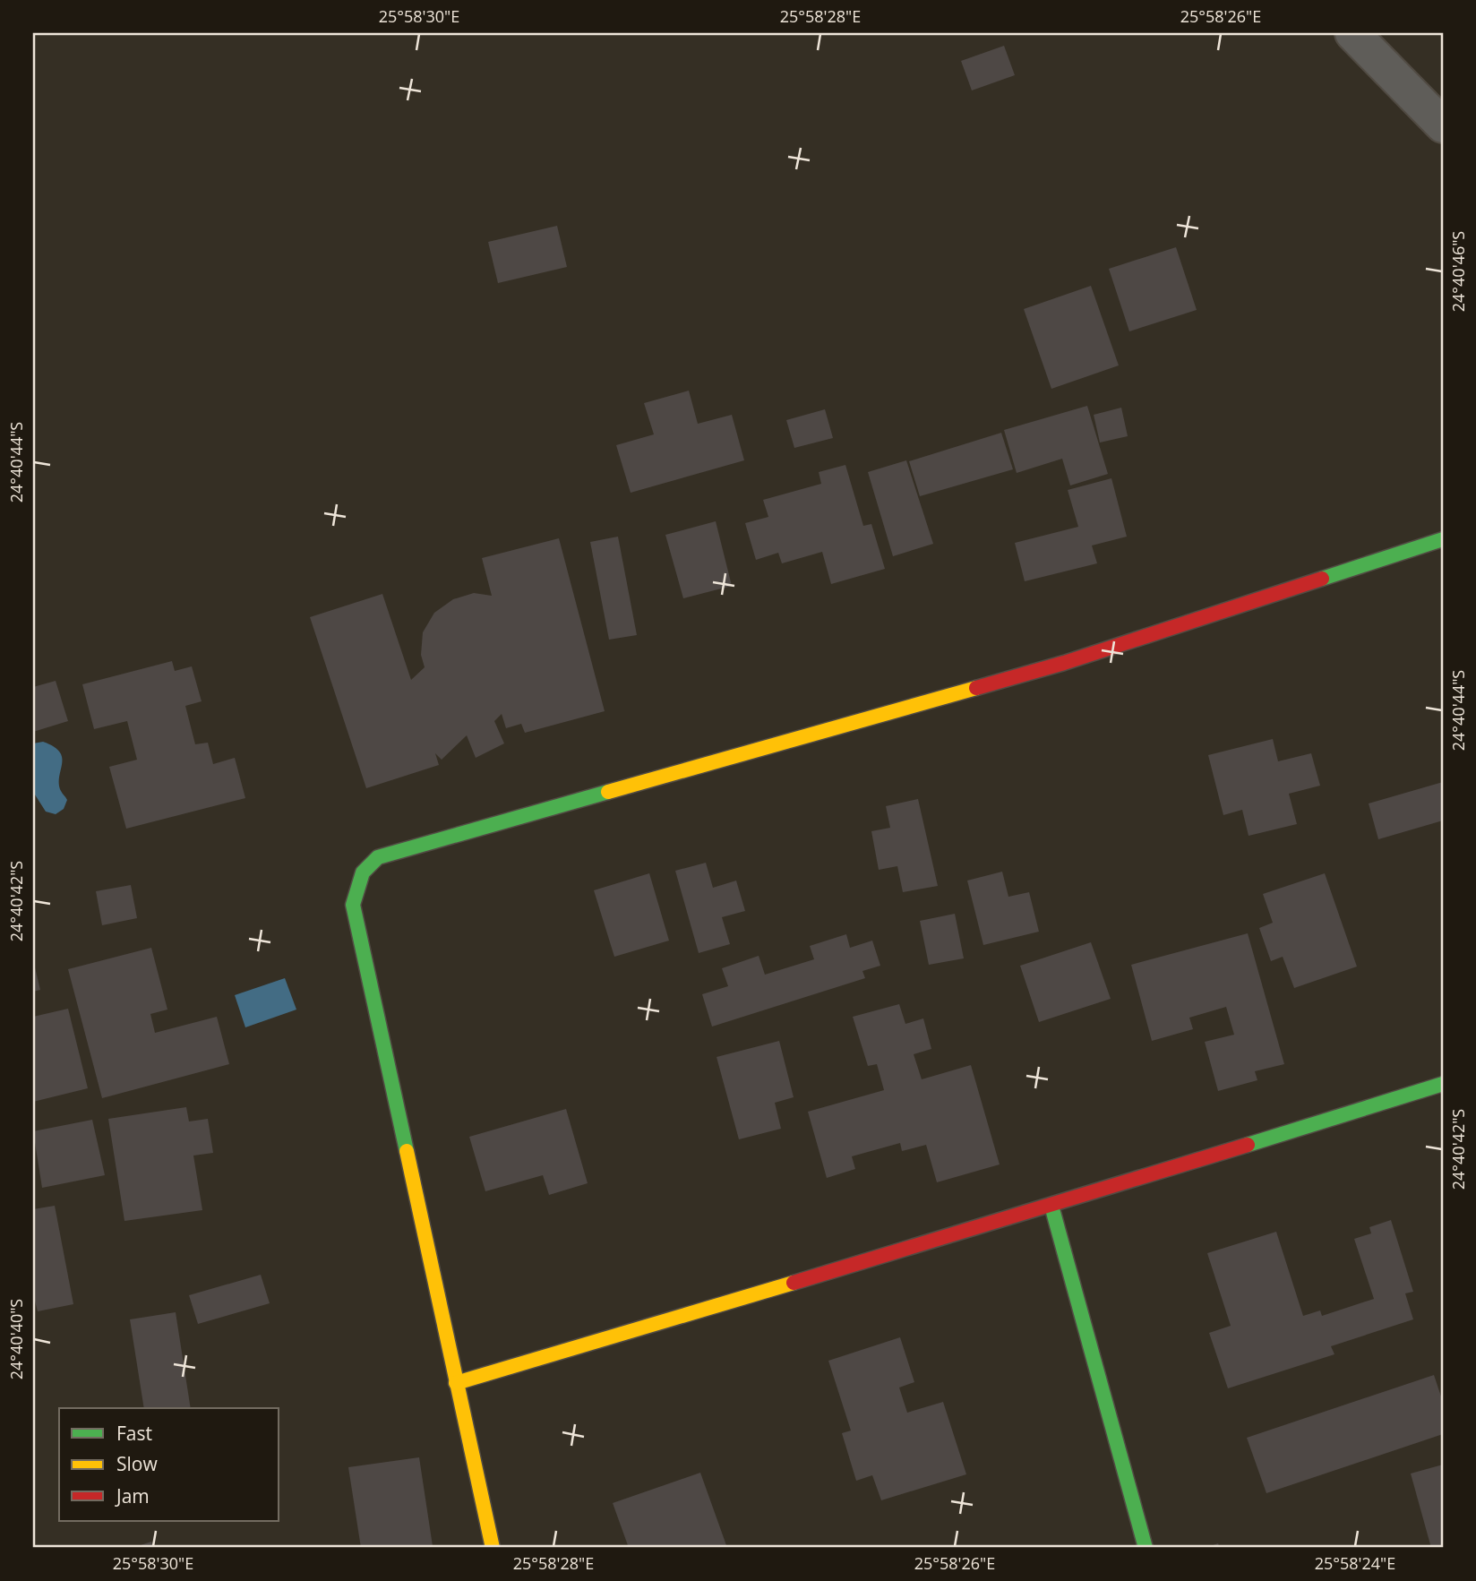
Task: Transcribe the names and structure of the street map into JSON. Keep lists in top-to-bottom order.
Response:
{
  "legend": ["Fast", "Slow", "Jam"],
  "coordinates": [
    "25°58'30\"E",
    "25°58'28\"E",
    "25°58'26\"E",
    "24°40'46\"S",
    "24°40'44\"S",
    "24°40'42\"S",
    "24°40'40\"S",
    "25°58'24\"E"
  ]
}
